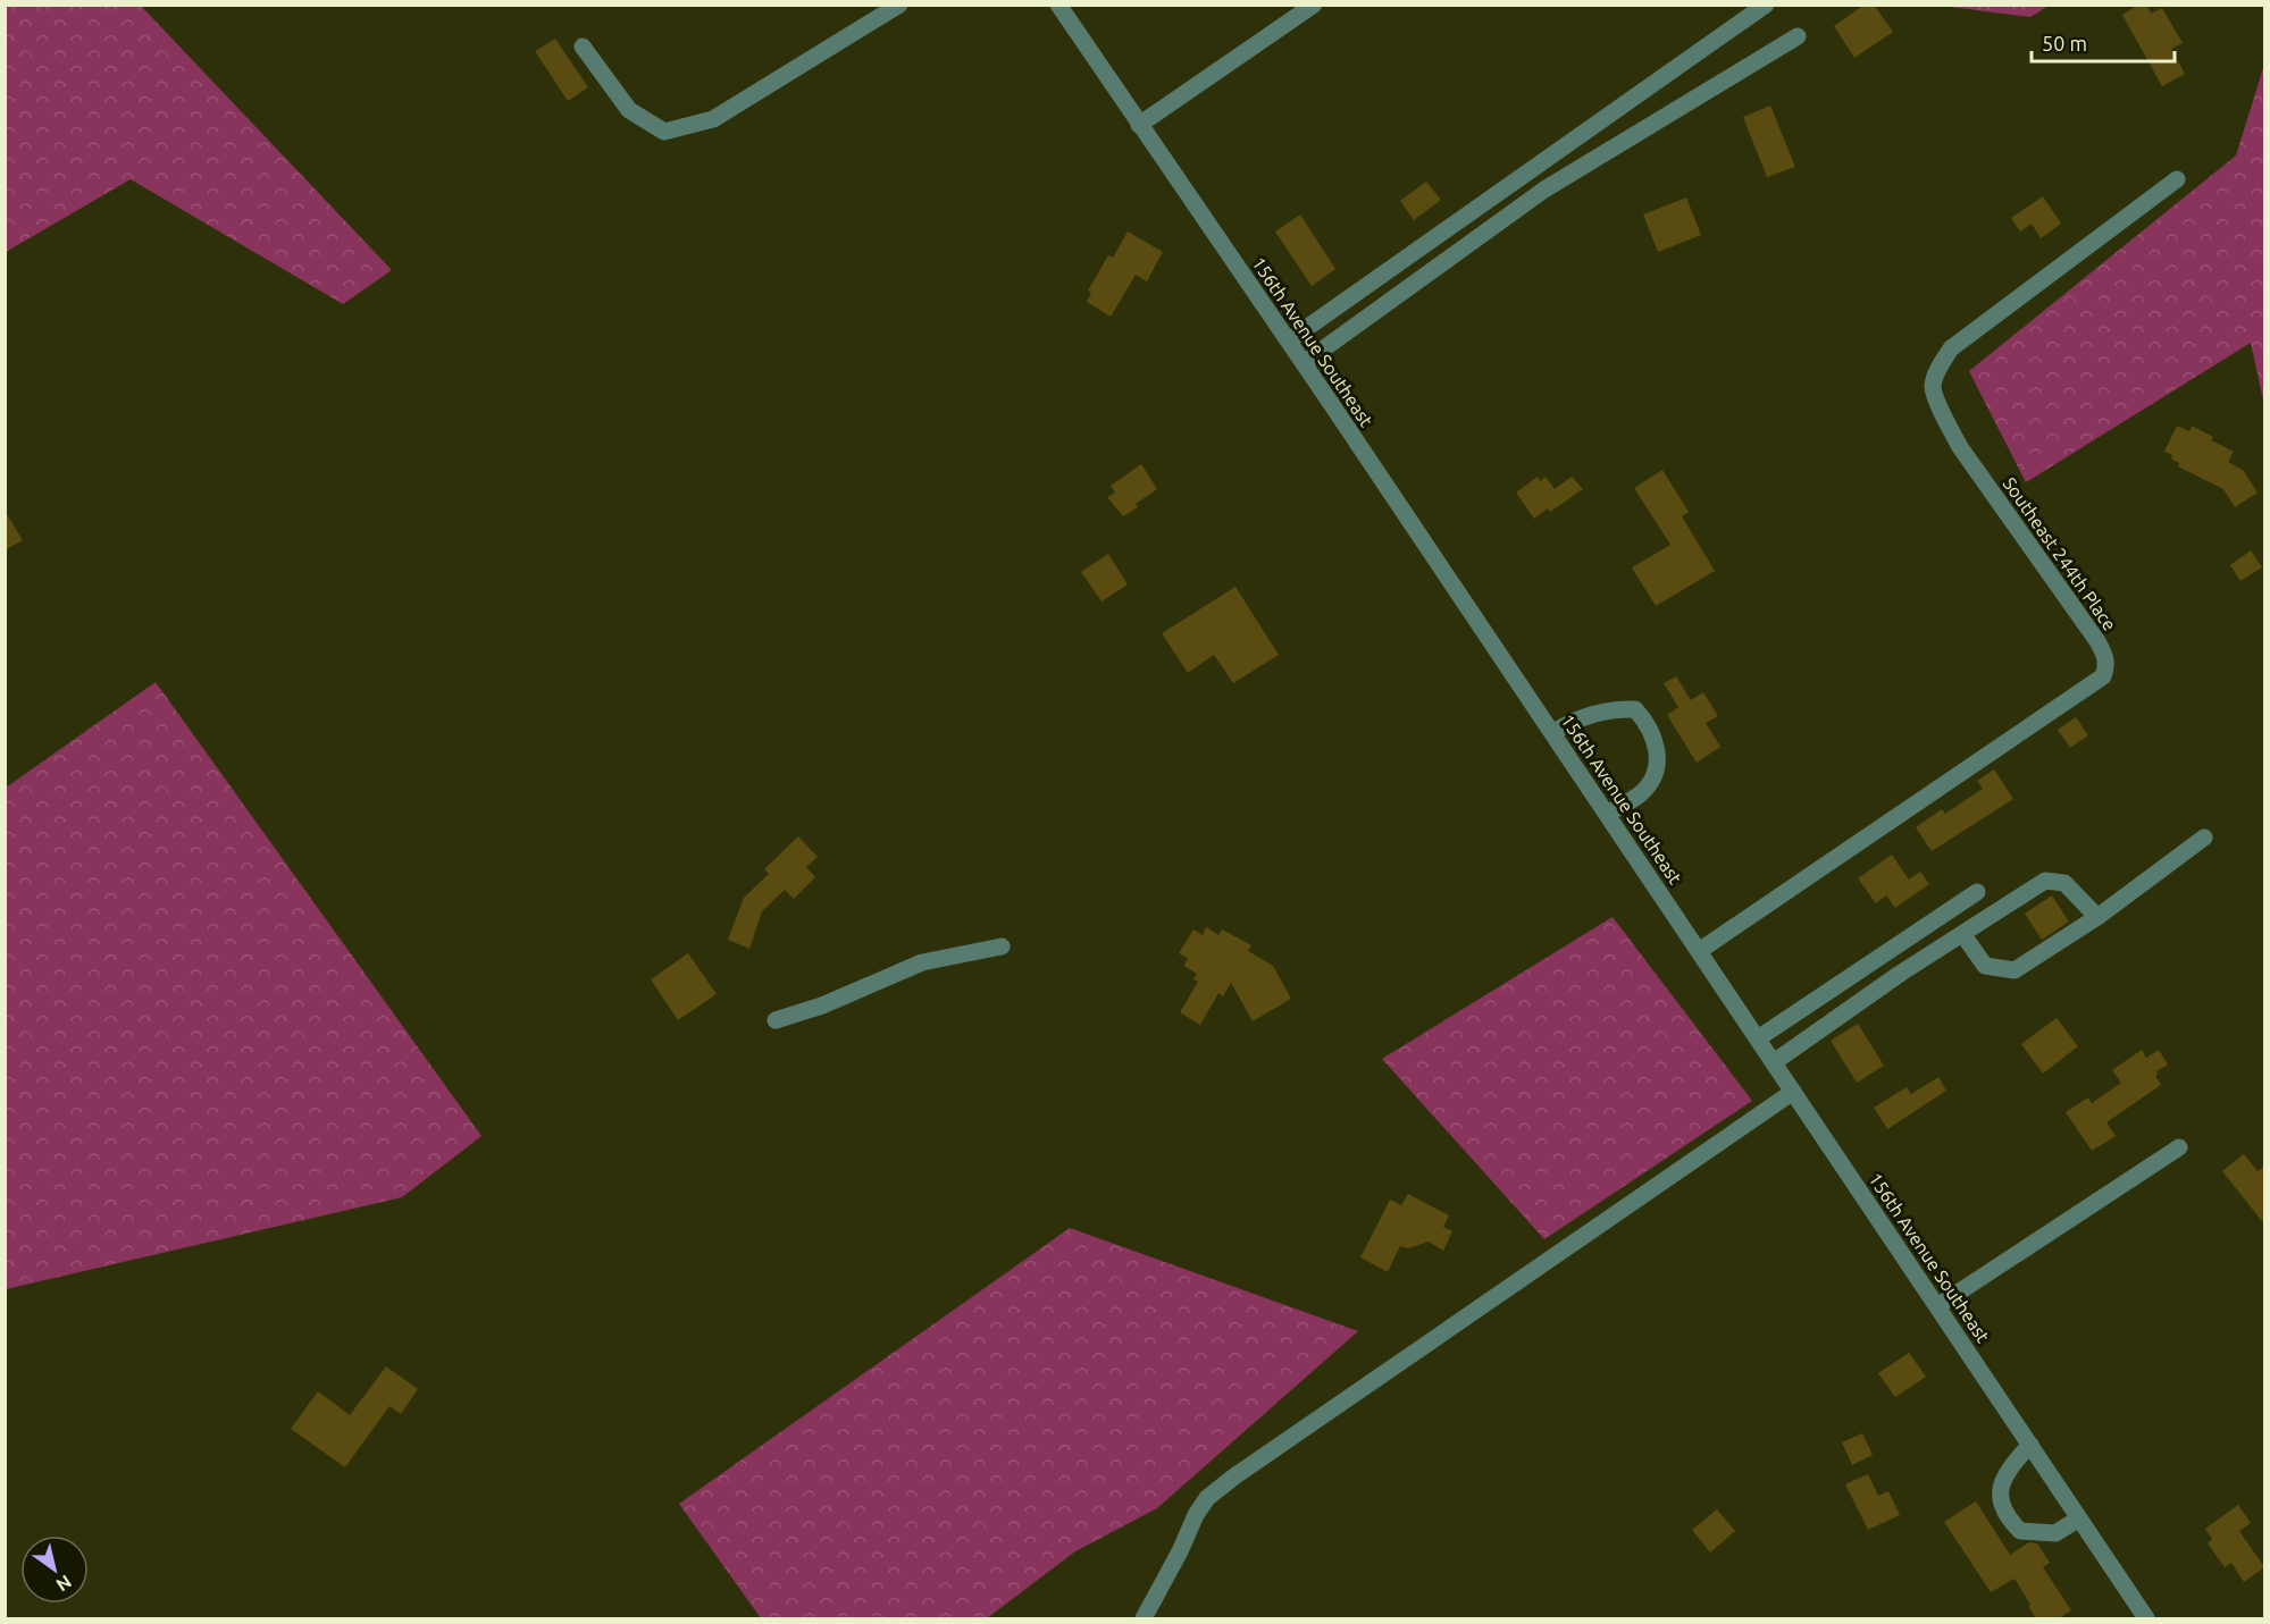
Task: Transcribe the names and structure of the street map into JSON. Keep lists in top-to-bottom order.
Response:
{
  "streets": {
    "street": ["156th Avenue Southeast", "Southeast 244th Place"]
  },
  "crossings": [
    ["156th Avenue Southeast", "Southeast 244th Place"]
  ],
  "scale_bar": "50 m",
  "north": "bottom right"
}
